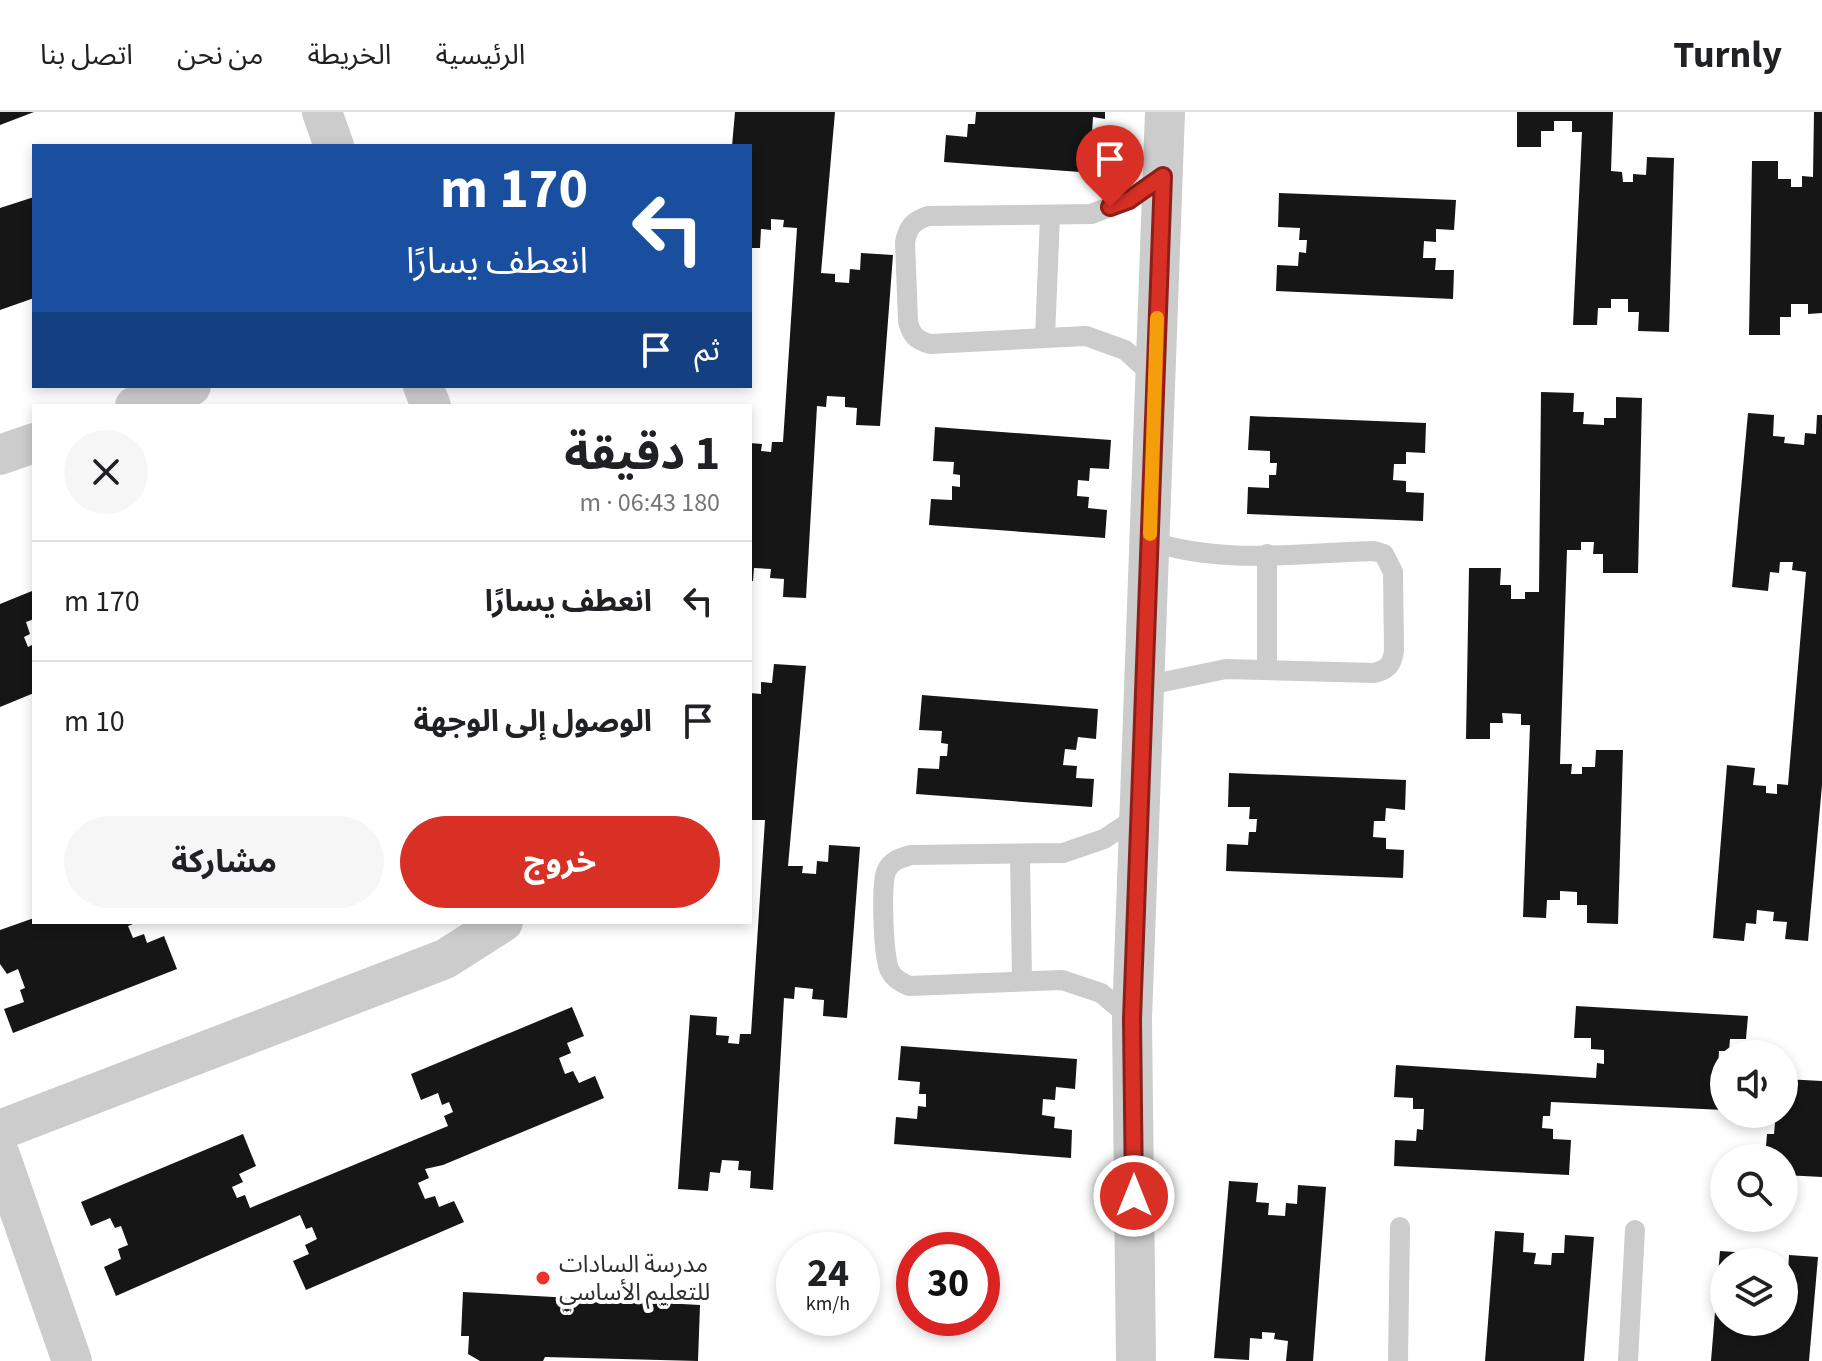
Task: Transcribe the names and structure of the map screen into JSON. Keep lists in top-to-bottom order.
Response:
{
  "places": ["مدرسة السادات للتعليم الأساسي"],
  "page": {
    "header": "Turnly",
    "nav": [
      "الرئيسية",
      "الخريطة",
      "من نحن",
      "اتصل بنا"
    ],
    "turn": ["170 m", "انعطف يسارًا"],
    "then": "ثم",
    "heading": ["1 دقيقة", "180 m · 06:43"],
    "list": [
      {
        "name": "انعطف يسارًا",
        "value": "170 m"
      },
      {
        "name": "الوصول إلى الوجهة",
        "value": "10 m"
      }
    ],
    "buttons": ["خروج", "مشاركة"],
    "speed": "24 km/h",
    "limit": "30"
  }
}
